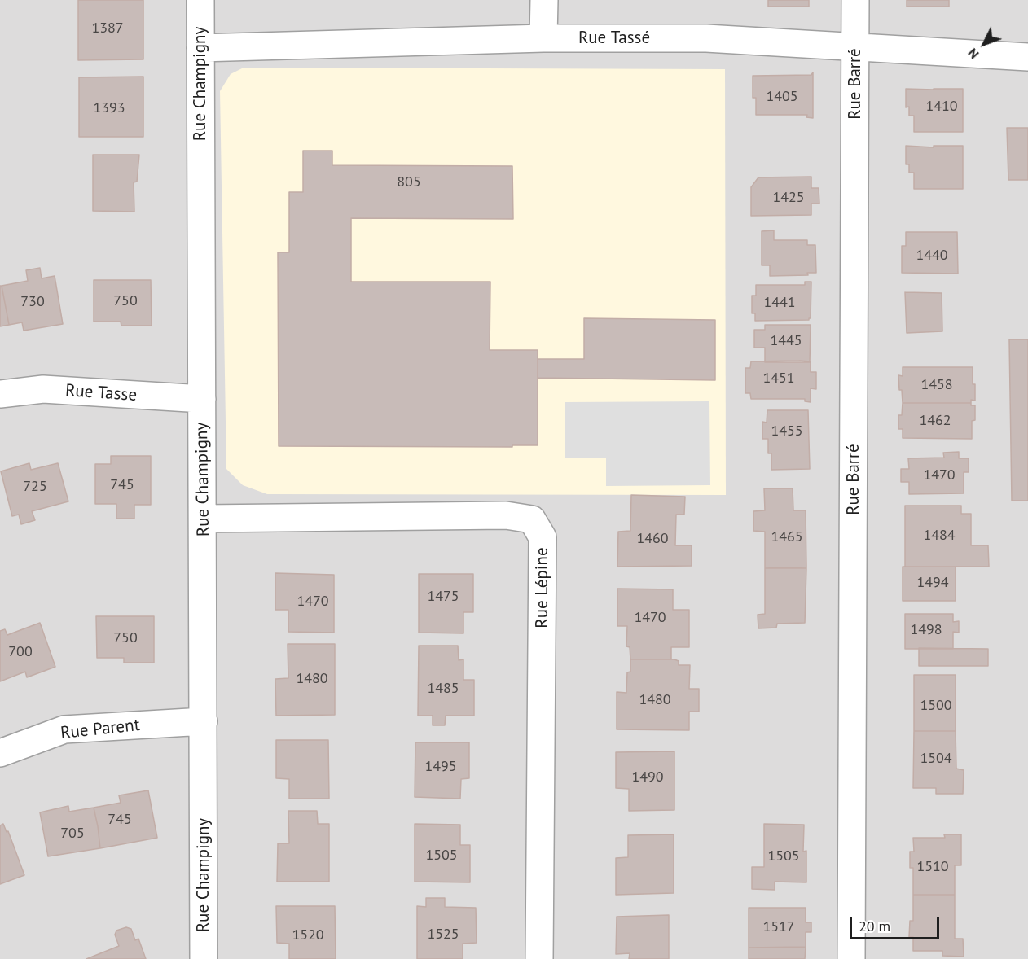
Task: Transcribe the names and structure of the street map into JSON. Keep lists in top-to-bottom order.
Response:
{
  "streets": {
    "street": [
      "Rue Tassé",
      "Rue Champigny",
      "Rue Barré",
      "Rue Tasse",
      "Rue Lépine",
      "Rue Parent"
    ]
  },
  "crossings": [
    ["Rue Tassé", "Rue Champigny"],
    ["Rue Tassé", "Rue Barré"],
    ["Rue Champigny", "Rue Tasse"],
    ["Rue Champigny", "Rue Lépine"],
    ["Rue Champigny", "Rue Parent"]
  ],
  "house_numbers": [
    "1387",
    "1405",
    "1410",
    "1393",
    "805",
    "1425",
    "1440",
    "750",
    "730",
    "1441",
    "1445",
    "1451",
    "1458",
    "1462",
    "1455",
    "1470",
    "745",
    "725",
    "1484",
    "1465",
    "1460",
    "1494",
    "1475",
    "1470",
    "1470",
    "1498",
    "750",
    "700",
    "1480",
    "1485",
    "1480",
    "1500",
    "1504",
    "1495",
    "1490",
    "745",
    "705",
    "1505",
    "1505",
    "1510",
    "1517",
    "1525",
    "1520"
  ],
  "scale_bar": "20 m",
  "north": "bottom left"
}
